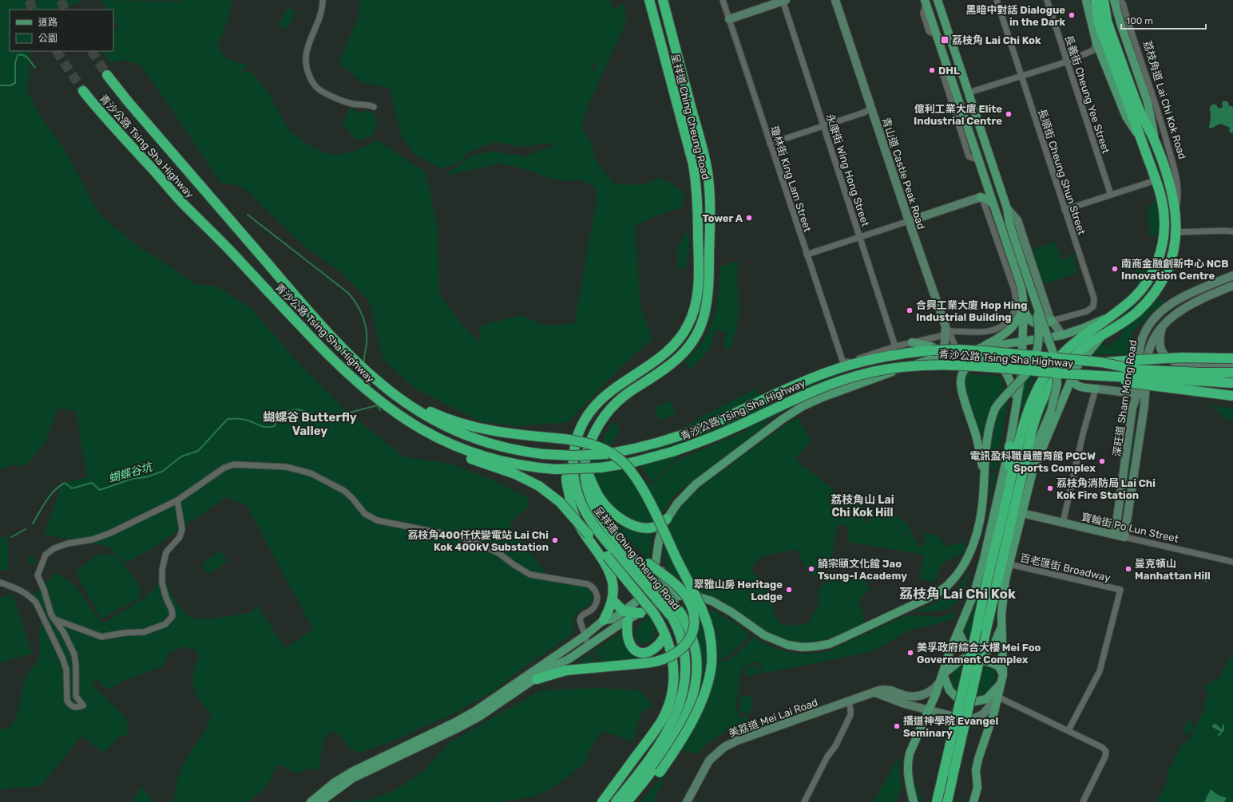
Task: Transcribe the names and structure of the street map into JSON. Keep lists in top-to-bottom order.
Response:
{
  "streets": {
    "highway": ["荔枝角道 Lai Chi Kok Road", "呈祥道 Ching Cheung Road", "青沙公路 Tsing Sha Highway"],
    "street": [
      "長義街 Cheung Yee Street",
      "永康街 Wing Hong Street",
      "長順街 Cheung Shun Street",
      "青山道 Castle Peak Road",
      "瓊林街 King Lam Street",
      "深旺道 Sham Mong Road",
      "寶輪街 Po Lun Street",
      "百老匯街 Broadway",
      "美荔道 Mei Lai Road"
    ]
  },
  "crossings": [
    ["荔枝角道 Lai Chi Kok Road", "青沙公路 Tsing Sha Highway"],
    ["荔枝角道 Lai Chi Kok Road", "寶輪街 Po Lun Street"],
    ["荔枝角道 Lai Chi Kok Road", "百老匯街 Broadway"],
    ["永康街 Wing Hong Street", "瓊林街 King Lam Street"],
    ["深旺道 Sham Mong Road", "寶輪街 Po Lun Street"]
  ],
  "districts": ["蝴蝶谷 Butterfly Valley", "荔枝角山 Lai Chi Kok Hill", "荔枝角 Lai Chi Kok"],
  "water": ["蝴蝶谷坑"],
  "places": {
    "other": [
      "黑暗中對話 Dialogue in the Dark",
      "DHL",
      "億利工業大廈 Elite Industrial Centre",
      "Tower A",
      "南商金融創新中心 NCB Innovation Centre",
      "合興工業大廈 Hop Hing Industrial Building",
      "電訊盈科職員體育館 PCCW Sports Complex",
      "荔枝角消防局 Lai Chi Kok Fire Station",
      "荔枝角400仟伏變電站 Lai Chi Kok 400kV Substation",
      "饒宗頤文化館 Jao Tsung-I Academy",
      "曼克頓山 Manhattan Hill",
      "翠雅山房 Heritage Lodge",
      "美孚政府綜合大樓 Mei Foo Government Complex",
      "播道神學院 Evangel Seminary"
    ],
    "transit": ["荔枝角 Lai Chi Kok"]
  },
  "legend": ["道路", "公園"],
  "scale_bar": "100 m"
}
